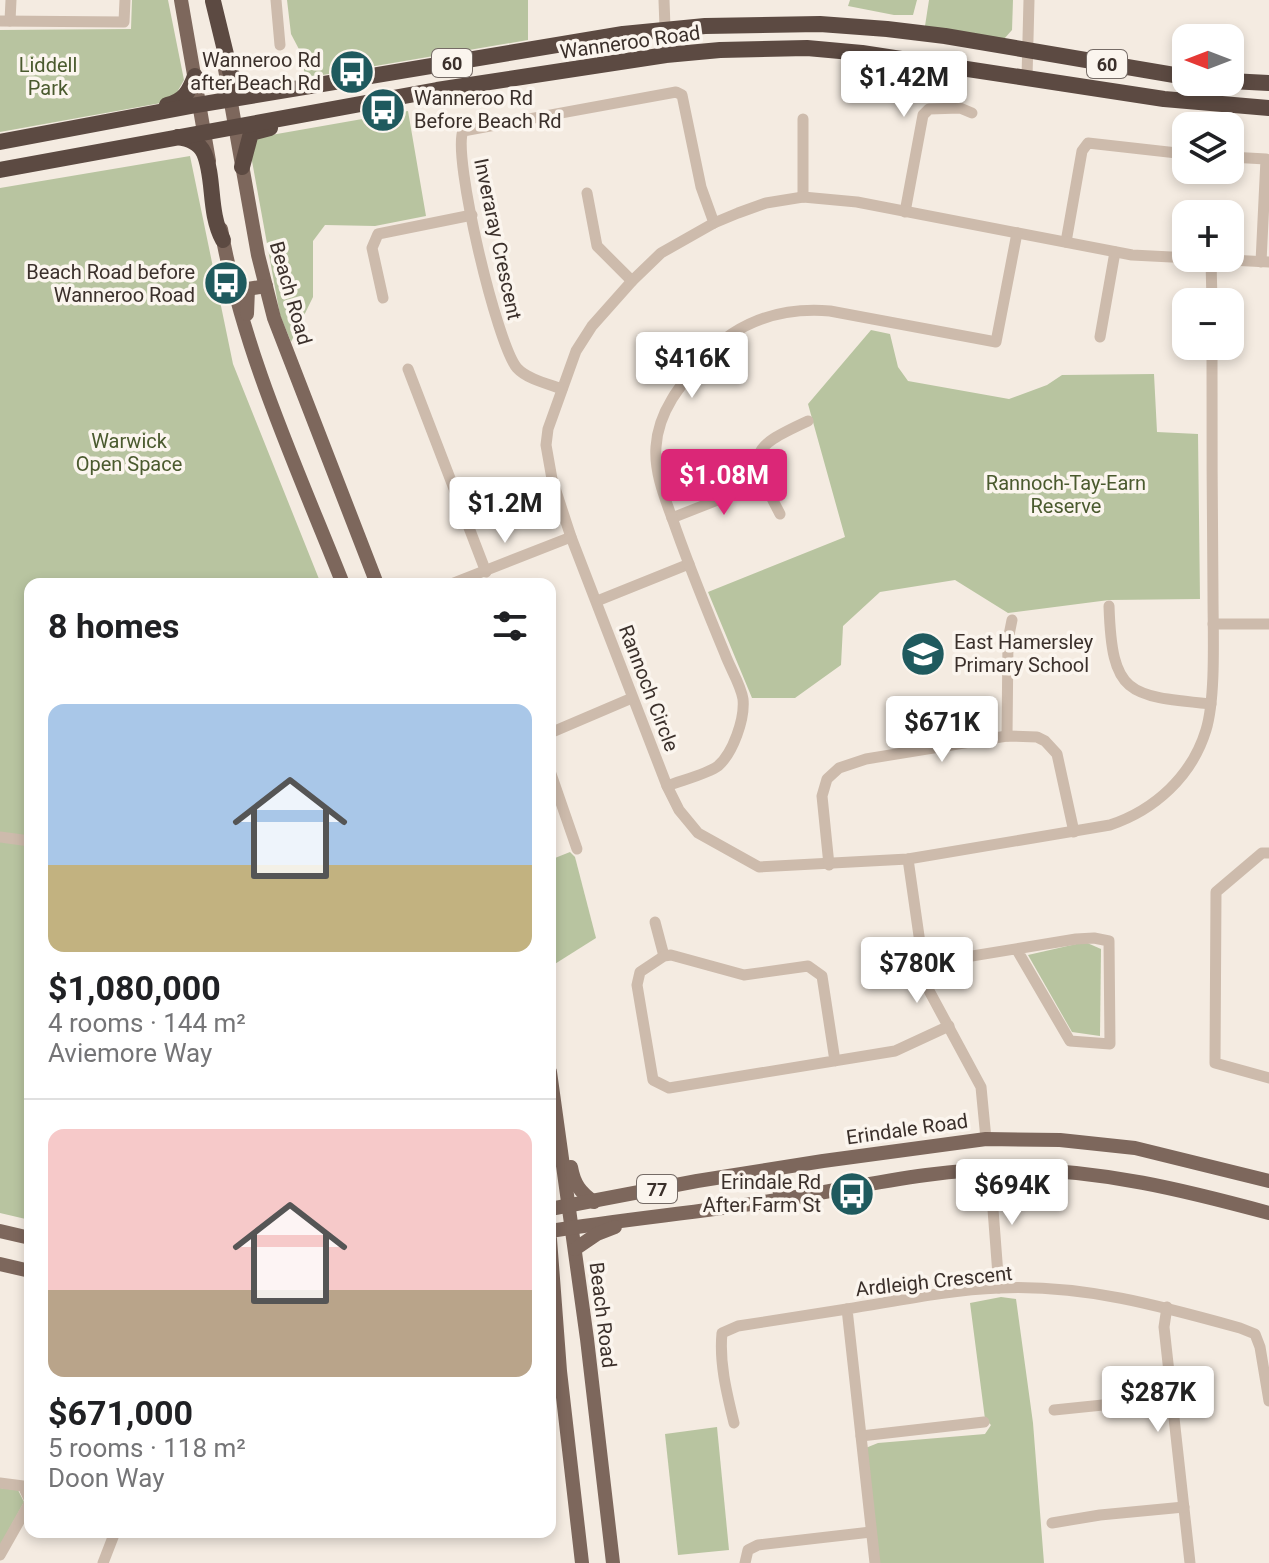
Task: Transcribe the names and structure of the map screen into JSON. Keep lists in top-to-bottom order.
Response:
{
  "streets": {
    "highway": ["Wanneroo Road", "60"],
    "main road": ["Beach Road", "Erindale Road", "77"],
    "street": ["Inveraray Crescent", "Rannoch Circle", "Ardleigh Crescent"]
  },
  "crossings": [
    ["Wanneroo Road", "Beach Road"],
    ["Inveraray Crescent", "Rannoch Circle"],
    ["Beach Road", "Erindale Road"],
    ["Beach Road", "77"]
  ],
  "parks": ["Liddell Park", "Warwick Open Space", "Rannoch-Tay-Earn Reserve"],
  "places": {
    "bus stop": [
      "Wanneroo Rd after Beach Rd",
      "Wanneroo Rd Before Beach Rd",
      "Beach Road before Wanneroo Road",
      "Erindale Rd After Farm St"
    ],
    "school or university": ["East Hamersley Primary School"]
  },
  "north": "left",
  "page": {
    "map_buttons": ["+", "−"],
    "price": [
      "$1.42M",
      "$416K",
      "$1.08M",
      "$1.2M",
      "$671K",
      "$780K",
      "$694K",
      "$287K"
    ],
    "heading": "8 homes",
    "list": [
      {
        "name": "$1,080,000",
        "note": "4 rooms · 144 m² · Aviemore Way"
      },
      {
        "name": "$671,000",
        "note": "5 rooms · 118 m² · Doon Way"
      }
    ]
  }
}
